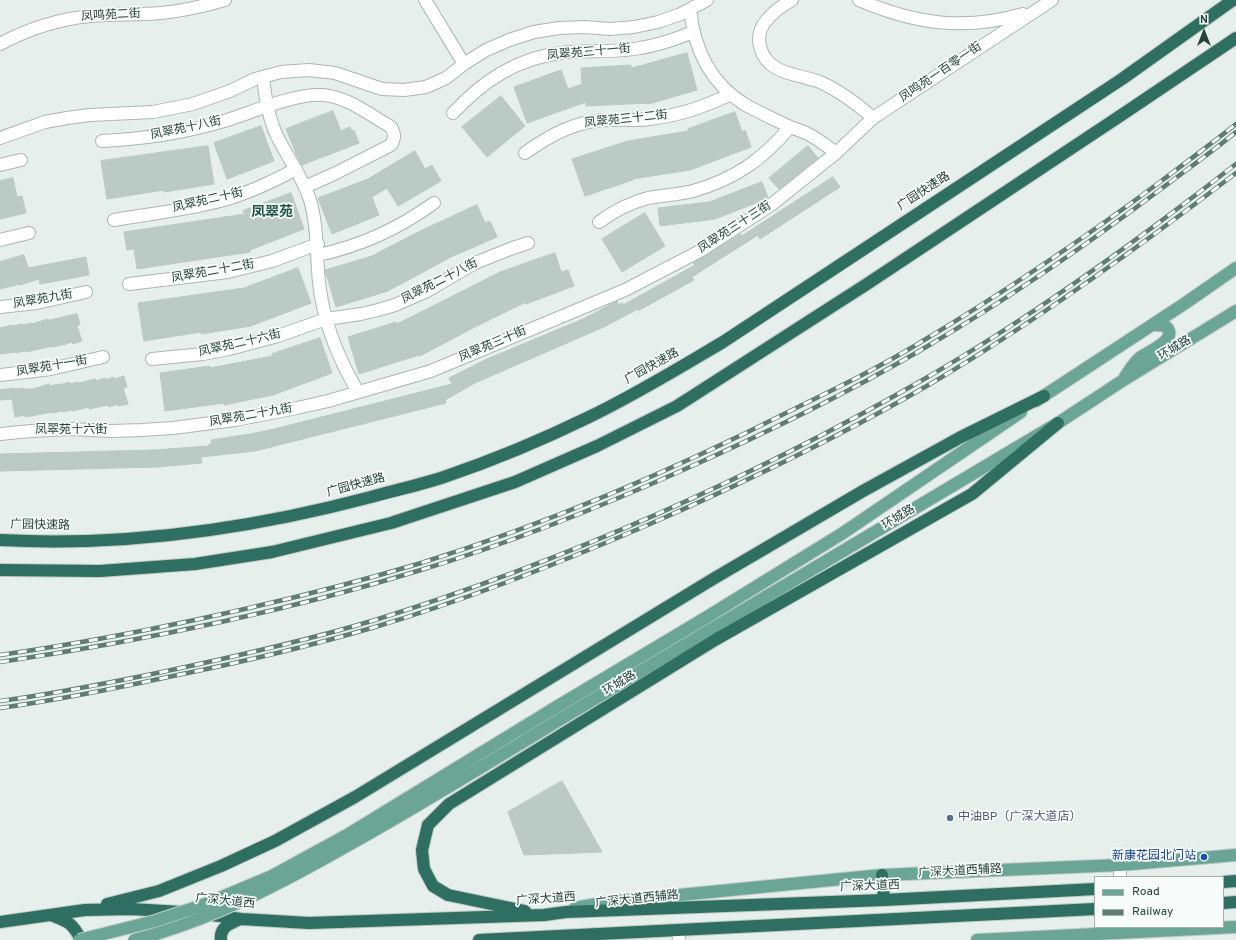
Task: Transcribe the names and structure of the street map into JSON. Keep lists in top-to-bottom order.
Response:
{
  "streets": {
    "highway": ["广园快速路", "广深大道西"],
    "main road": ["环城路", "广深大道西辅路"],
    "street": [
      "凤鸣苑二街",
      "凤翠苑三十一街",
      "凤鸣苑一百零一街",
      "凤翠苑三十二街",
      "凤翠苑十八街",
      "凤翠苑二十街",
      "凤翠苑三十三街",
      "凤翠苑二十二街",
      "凤翠苑二十八街",
      "凤翠苑九街",
      "凤翠苑二十六街",
      "凤翠苑三十街",
      "凤翠苑十一街",
      "凤翠苑二十九街",
      "凤翠苑十六街"
    ]
  },
  "crossings": [
    ["凤鸣苑一百零一街", "凤翠苑三十三街"],
    ["凤翠苑三十三街", "凤翠苑三十街"],
    ["凤翠苑二十八街", "凤翠苑二十六街"],
    ["凤翠苑三十街", "凤翠苑二十九街"],
    ["凤翠苑二十九街", "凤翠苑十六街"],
    ["广深大道西辅路", "广深大道西"]
  ],
  "districts": ["凤翠苑"],
  "places": ["中油BP（广深大道店）", "新康花园北门站"],
  "legend": ["Road", "Railway"],
  "north": "top"
}
